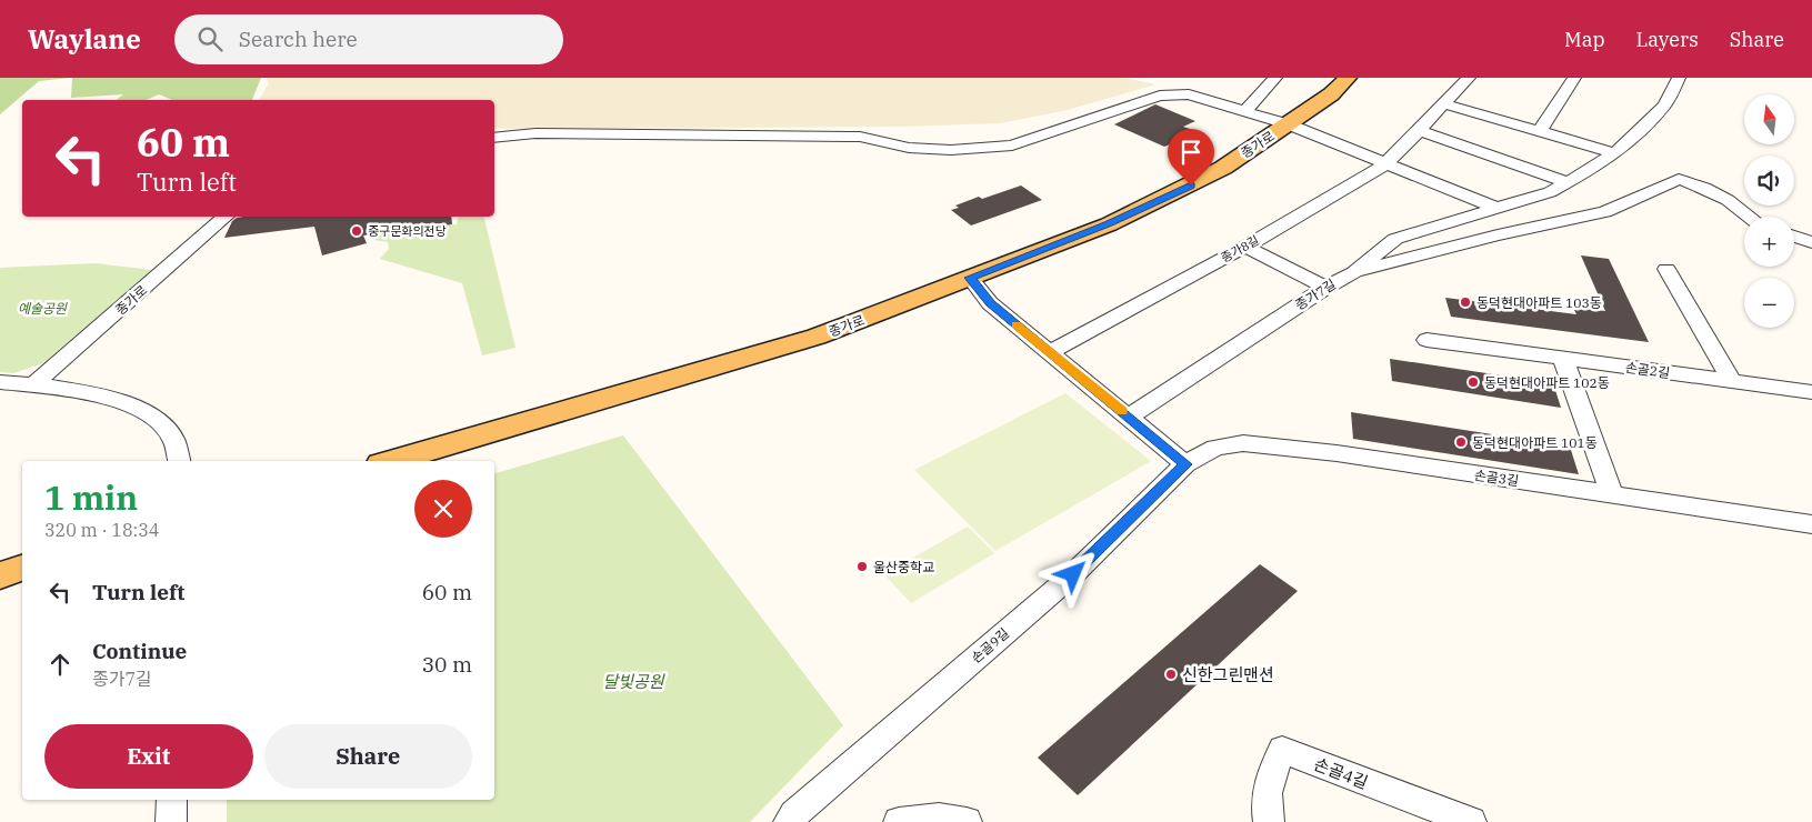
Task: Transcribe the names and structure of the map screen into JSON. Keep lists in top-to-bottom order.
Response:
{
  "streets": {
    "main road": ["종가로"],
    "street": [
      "종가8길",
      "종가7길",
      "손골2길",
      "손골3길",
      "손골9길",
      "손골4길"
    ]
  },
  "crossings": [
    ["손골3길", "손골9길"]
  ],
  "parks": ["예술공원", "달빛공원"],
  "places": [
    "중구문화의전당",
    "동덕현대아파트 103동",
    "동덕현대아파트 102동",
    "동덕현대아파트 101동",
    "울산중학교",
    "신한그린맨션"
  ],
  "north": "top",
  "page": {
    "header": "Waylane",
    "search": "Search here",
    "nav": ["Map", "Layers", "Share"],
    "map_buttons": ["+", "−"],
    "turn": ["60 m", "Turn left"],
    "heading": ["1 min", "320 m · 18:34"],
    "list": [
      {
        "name": "Turn left",
        "value": "60 m"
      },
      {
        "name": "Continue",
        "note": "종가7길",
        "value": "30 m"
      }
    ],
    "buttons": ["Exit", "Share"]
  }
}
